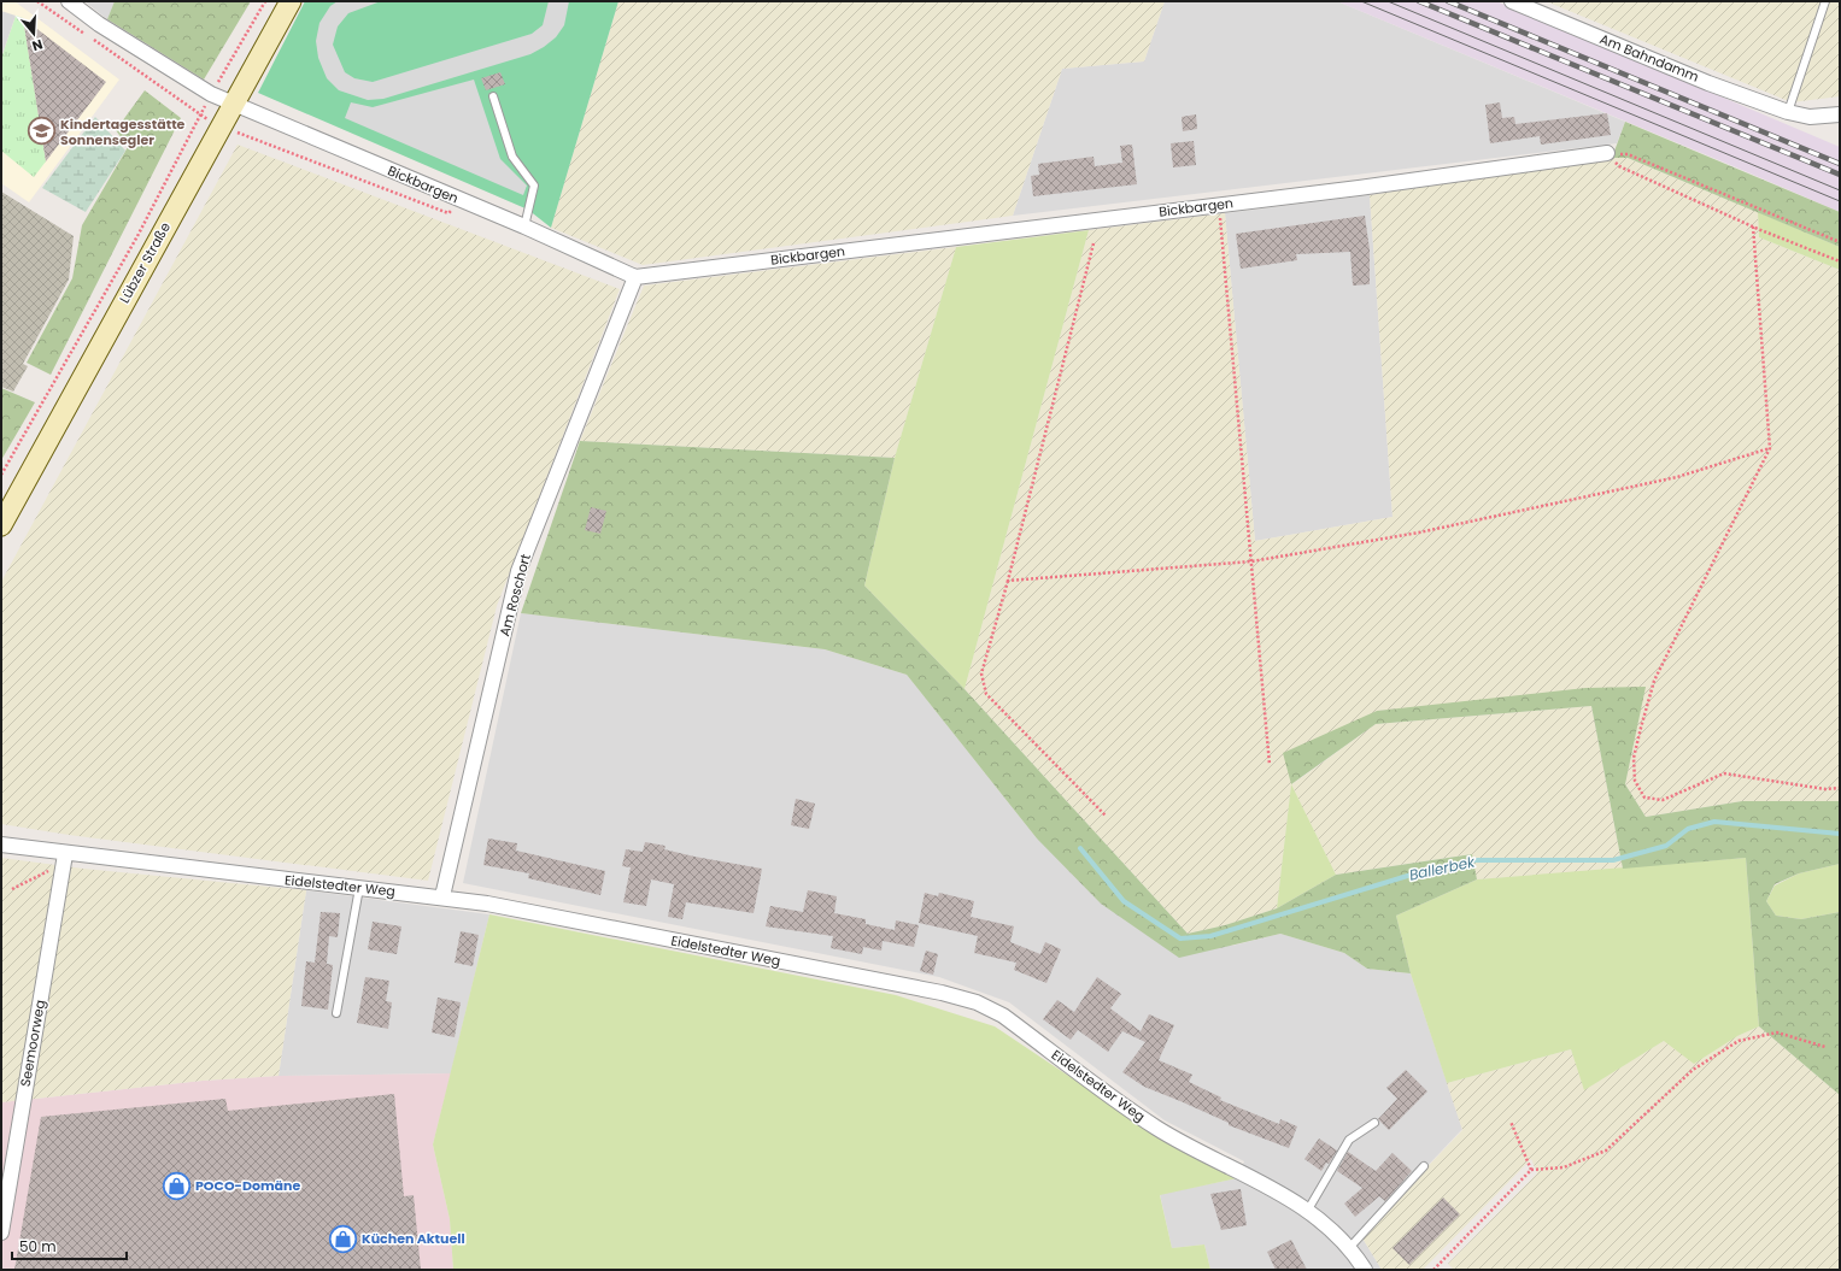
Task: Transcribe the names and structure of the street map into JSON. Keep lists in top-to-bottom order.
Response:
{
  "streets": {
    "street": [
      "Am Bahndamm",
      "Bickbargen",
      "Lübzer Straße",
      "Am Roschort",
      "Eidelstedter Weg",
      "Seemoorweg"
    ]
  },
  "crossings": [
    ["Bickbargen", "Lübzer Straße"],
    ["Bickbargen", "Am Roschort"],
    ["Am Roschort", "Eidelstedter Weg"],
    ["Eidelstedter Weg", "Seemoorweg"]
  ],
  "water": ["Ballerbek"],
  "places": {
    "school or university": ["Kindertagesstätte Sonnensegler"],
    "shop": ["POCO-Domäne", "Küchen Aktuell"]
  },
  "scale_bar": "50 m",
  "north": "bottom"
}
